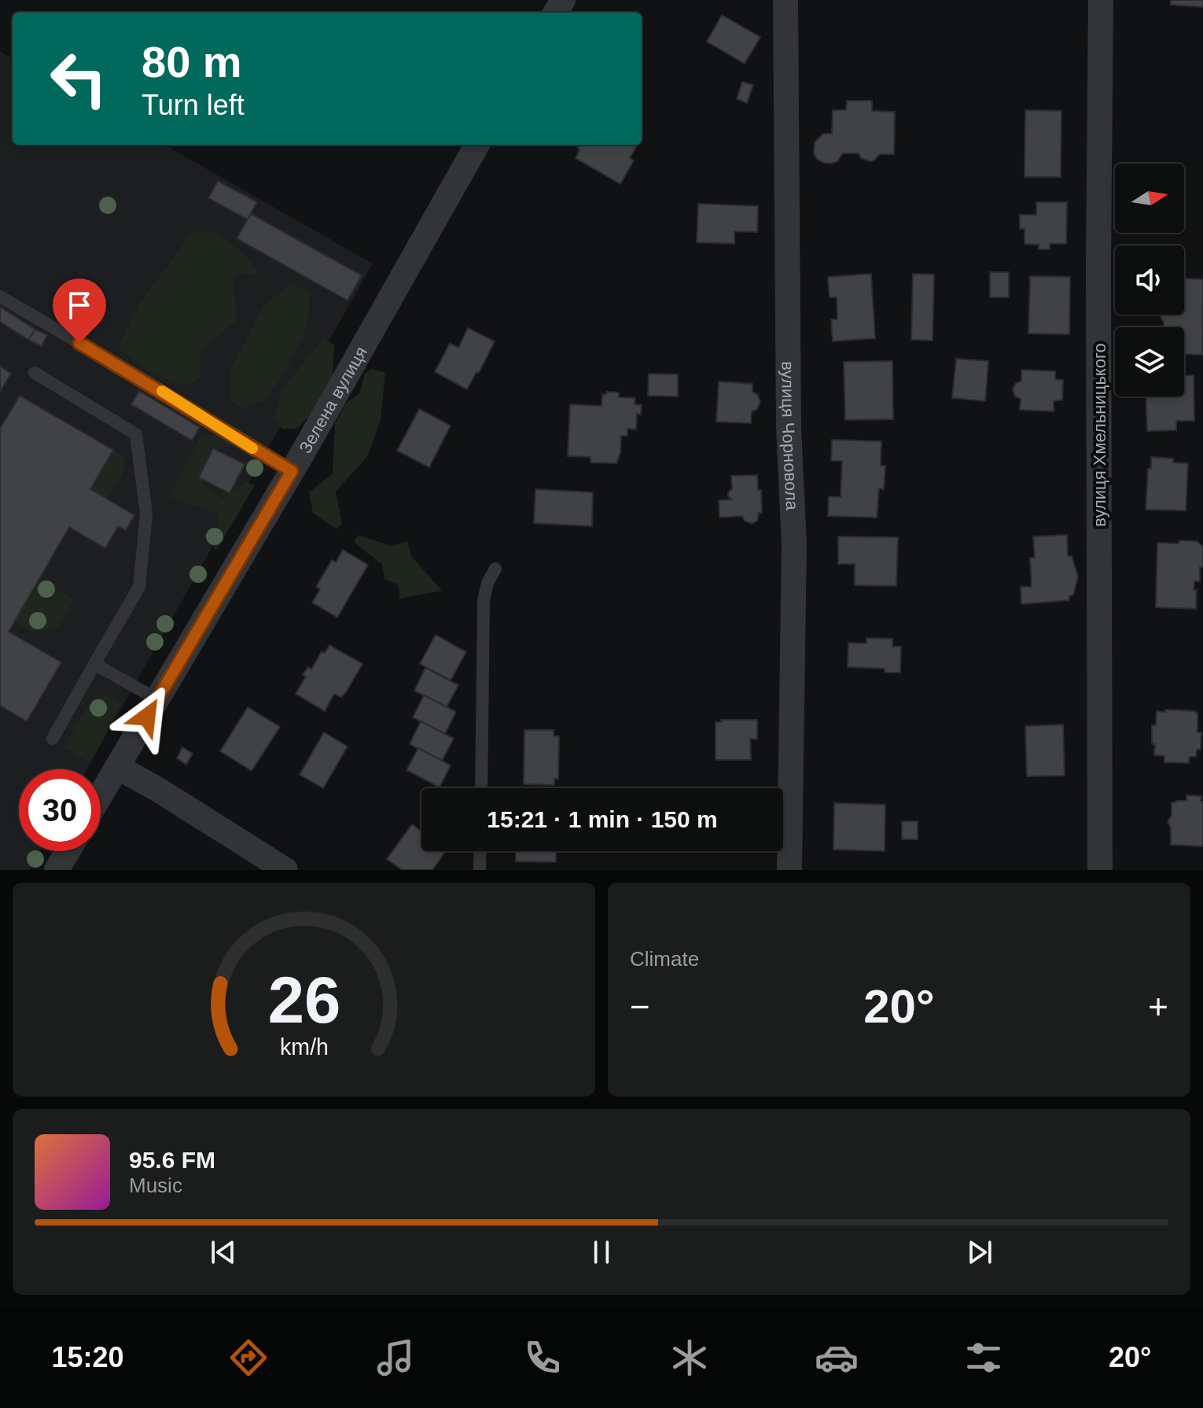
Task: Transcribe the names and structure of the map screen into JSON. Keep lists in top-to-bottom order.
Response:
{
  "streets": {
    "street": ["Зелена вулиця", "вулиця Чорновола", "вулиця Хмельницького"]
  },
  "north": "right",
  "page": {
    "turn": ["80 m", "Turn left"],
    "limit": "30",
    "trip": "15:21 · 1 min · 150 m",
    "tile": "Climate",
    "heat": ["−", "20°", "+"],
    "song": ["95.6 FM", "Music"],
    "tabs": ["15:20", "20°"],
    "gauge": ["26", "km/h"]
  }
}
